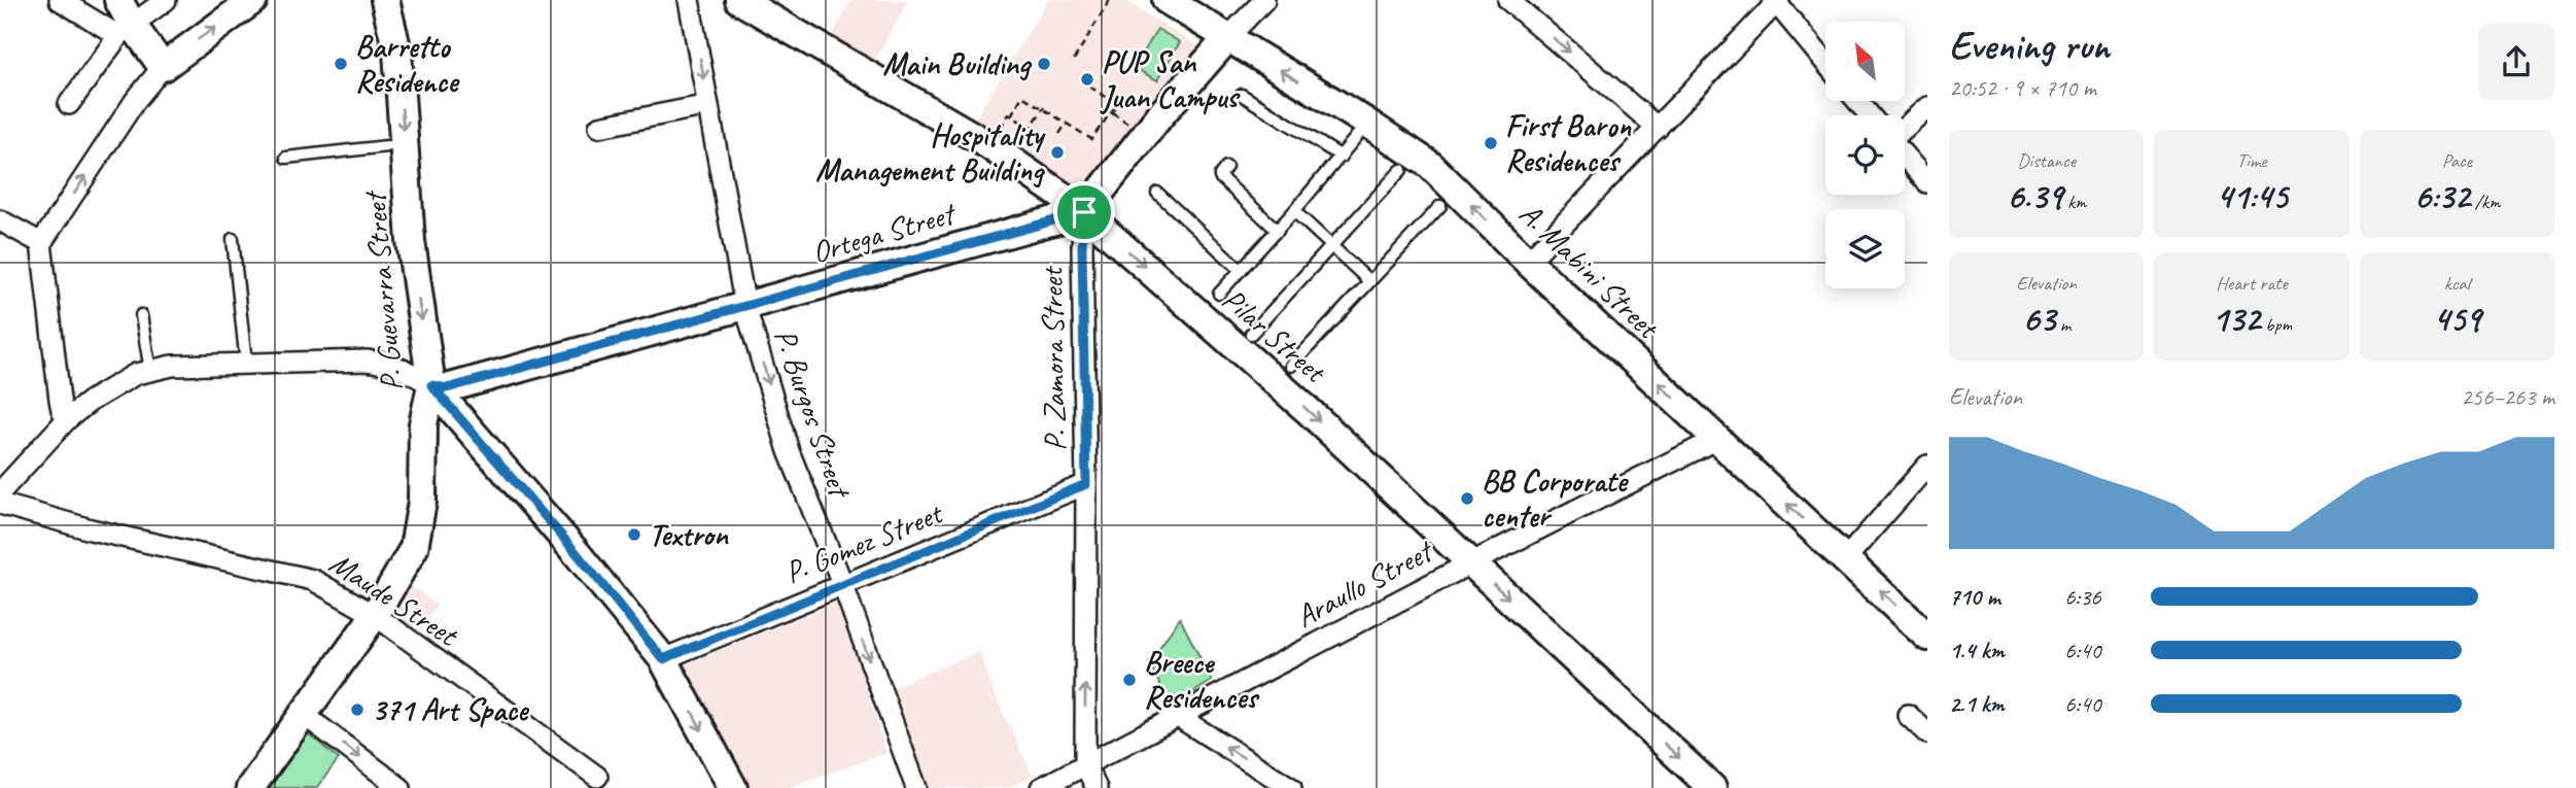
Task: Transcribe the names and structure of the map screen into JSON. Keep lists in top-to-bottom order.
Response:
{
  "streets": {
    "street": [
      "Ortega Street",
      "A. Mabini Street",
      "P. Guevarra Street",
      "Pilar Street",
      "P. Zamora Street",
      "P. Burgos Street",
      "P. Gomez Street",
      "Araullo Street",
      "Maude Street"
    ]
  },
  "crossings": [
    ["Ortega Street", "P. Guevarra Street"],
    ["Ortega Street", "Pilar Street"],
    ["Ortega Street", "P. Zamora Street"],
    ["Ortega Street", "P. Burgos Street"],
    ["A. Mabini Street", "Araullo Street"],
    ["P. Guevarra Street", "Maude Street"],
    ["Pilar Street", "P. Zamora Street"],
    ["Pilar Street", "Araullo Street"],
    ["P. Zamora Street", "P. Gomez Street"],
    ["P. Zamora Street", "Araullo Street"],
    ["P. Burgos Street", "P. Gomez Street"]
  ],
  "one_way": [
    "A. Mabini Street",
    "P. Guevarra Street",
    "Pilar Street",
    "P. Zamora Street",
    "P. Burgos Street"
  ],
  "places": [
    "Barretto Residence",
    "Main Building",
    "PUP San Juan Campus",
    "First Baron Residences",
    "Hospitality Management Building",
    "BB Corporate center",
    "Textron",
    "Breece Residences",
    "371 Art Space"
  ],
  "north": "top left",
  "page": {
    "heading": ["Evening run", "20:52 · 9 × 710 m"],
    "stats": [
      ["Distance", "6.39 km"],
      ["Time", "41:45"],
      ["Pace", "6:32 /km"],
      ["Elevation", "63 m"],
      ["Heart rate", "132 bpm"],
      ["kcal", "459"]
    ],
    "chart": ["Elevation", "256–263 m"],
    "list": [
      {
        "name": "710 m",
        "note": "6:36"
      },
      {
        "name": "1.4 km",
        "note": "6:40"
      },
      {
        "name": "2.1 km",
        "note": "6:40"
      }
    ]
  }
}
